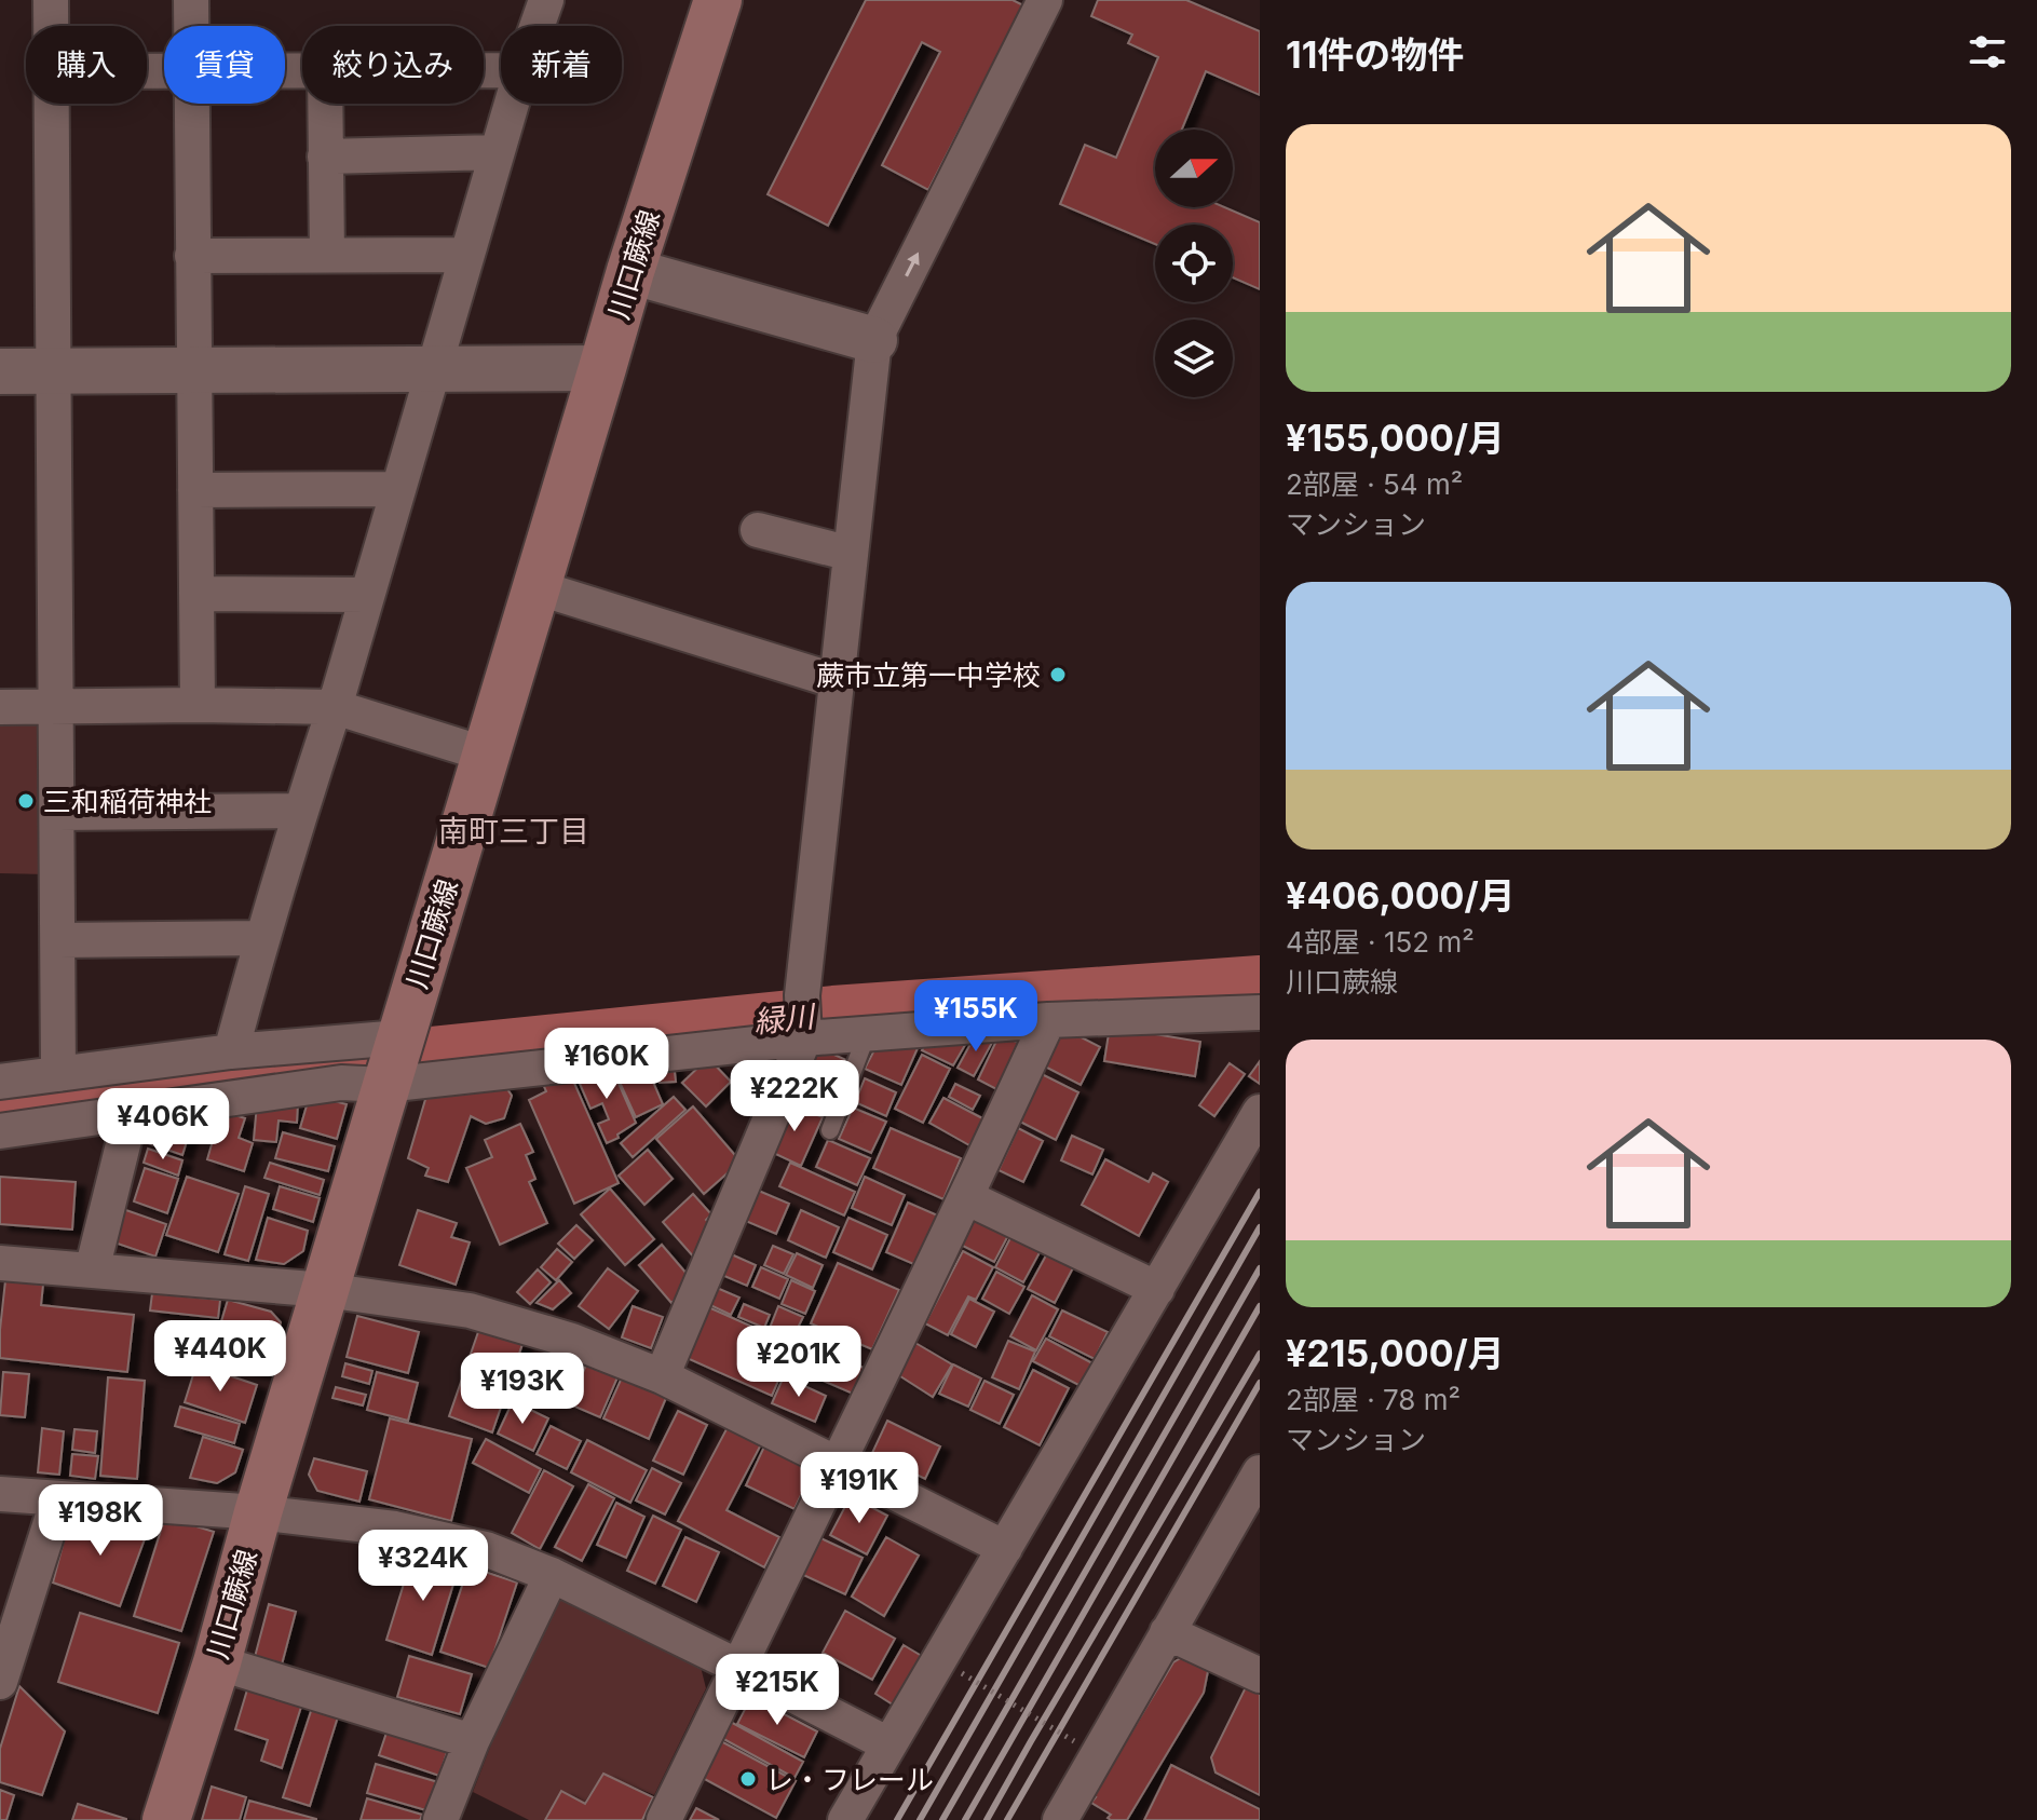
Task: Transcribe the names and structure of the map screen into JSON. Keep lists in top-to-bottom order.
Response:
{
  "streets": {
    "main road": ["川口蕨線"]
  },
  "districts": ["南町三丁目"],
  "water": ["緑川"],
  "places": ["蕨市立第一中学校", "三和稲荷神社", "レ・フレール"],
  "north": "right",
  "page": {
    "heading": "11件の物件",
    "chip": [
      "購入",
      "賃貸",
      "絞り込み",
      "新着"
    ],
    "list": [
      {
        "name": "¥155,000/月",
        "note": "2部屋 · 54 m² · マンション"
      },
      {
        "name": "¥406,000/月",
        "note": "4部屋 · 152 m² · 川口蕨線"
      },
      {
        "name": "¥215,000/月",
        "note": "2部屋 · 78 m² · マンション"
      }
    ],
    "price": [
      "¥155K",
      "¥160K",
      "¥222K",
      "¥406K",
      "¥440K",
      "¥201K",
      "¥193K",
      "¥191K",
      "¥198K",
      "¥324K",
      "¥215K"
    ]
  }
}
